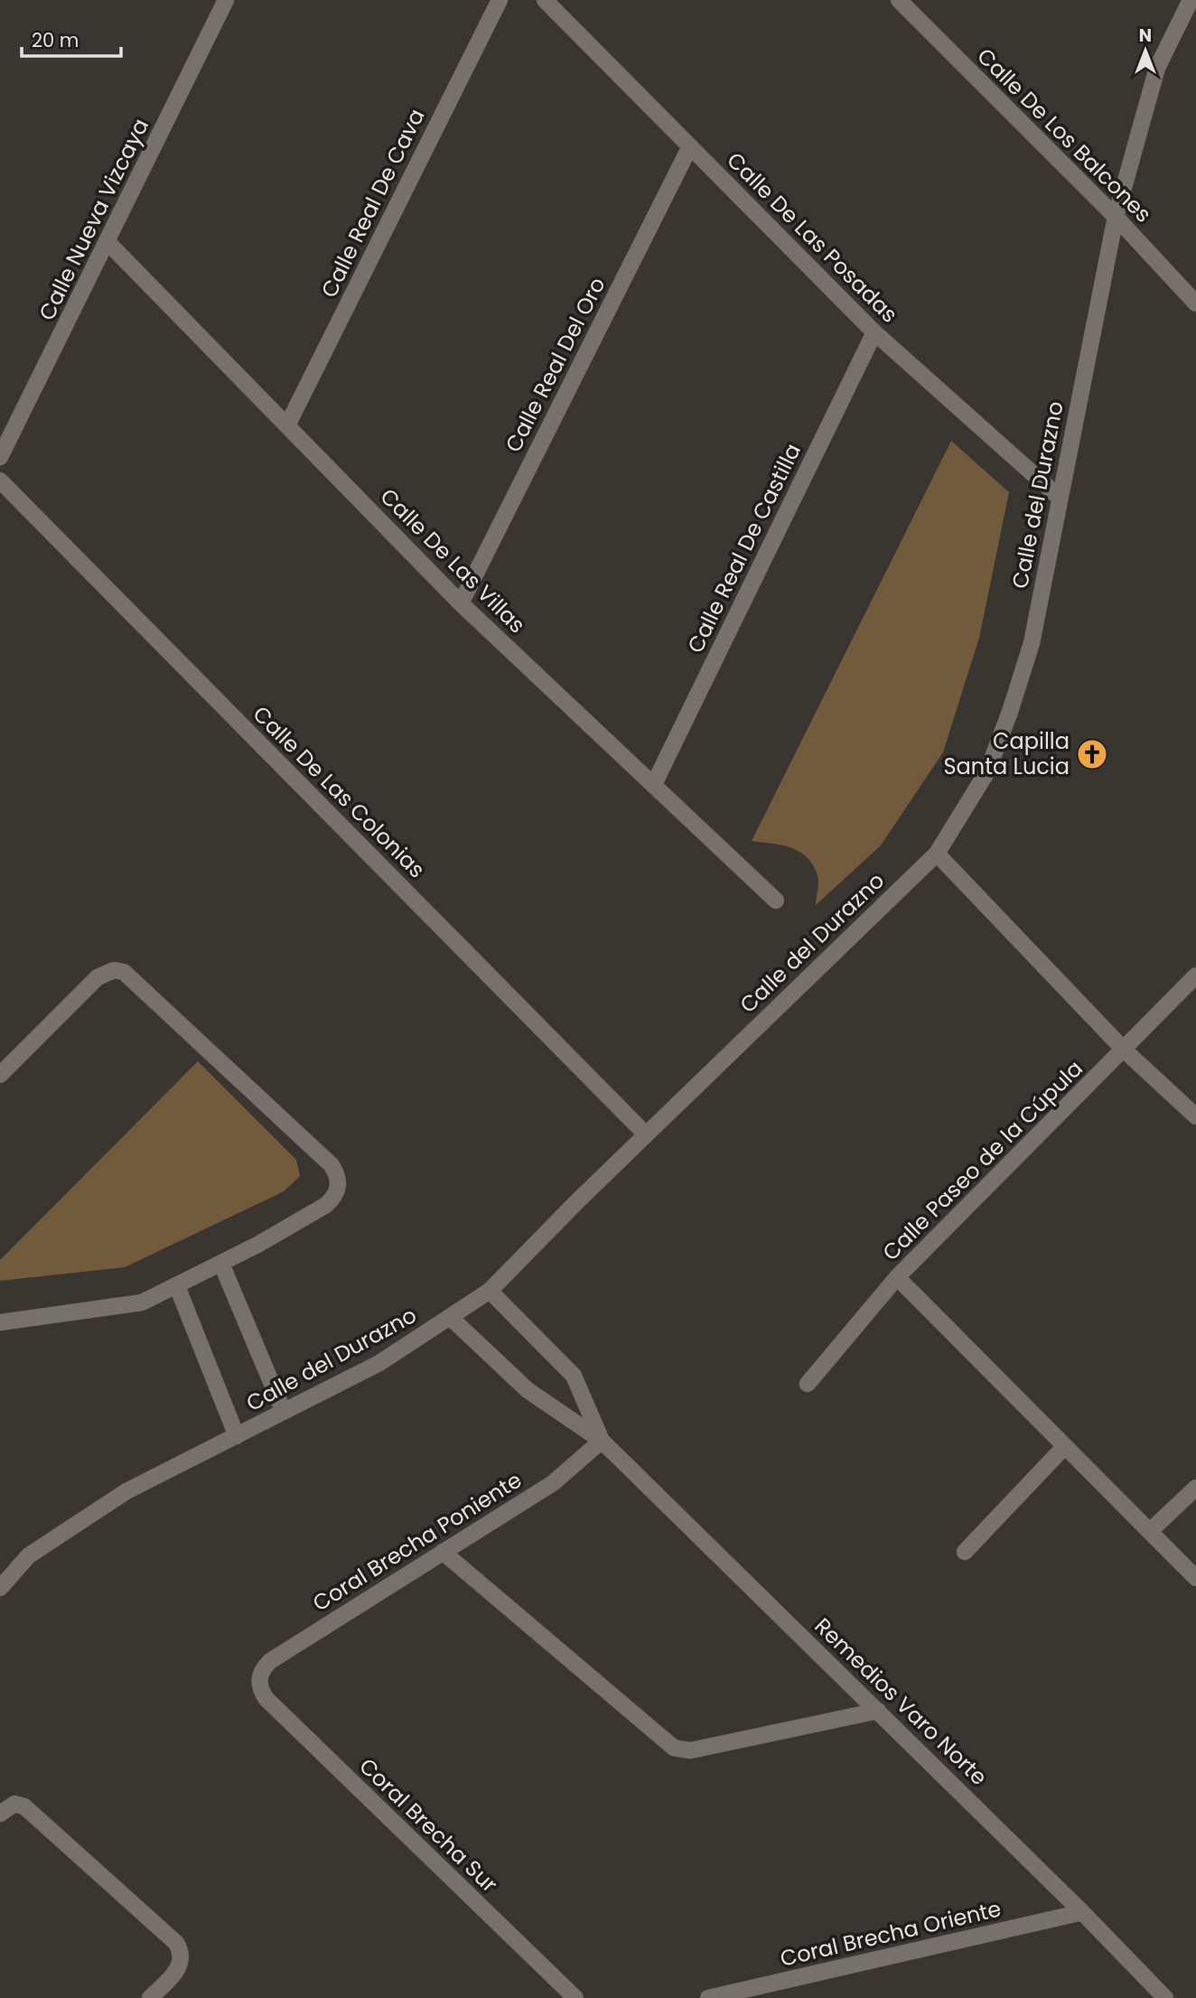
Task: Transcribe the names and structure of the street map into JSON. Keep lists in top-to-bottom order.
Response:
{
  "streets": {
    "street": [
      "Calle De Los Balcones",
      "Calle Real De Cava",
      "Calle Nueva Vizcaya",
      "Calle De Las Posadas",
      "Calle Real Del Oro",
      "Calle del Durazno",
      "Calle Real De Castilla",
      "Calle De Las Villas",
      "Calle De Las Colonias",
      "Calle Paseo de la Cúpula",
      "Coral Brecha Poniente",
      "Remedios Varo Norte",
      "Coral Brecha Sur",
      "Coral Brecha Oriente"
    ]
  },
  "crossings": [
    ["Calle De Los Balcones", "Calle del Durazno"],
    ["Calle Real De Cava", "Calle De Las Villas"],
    ["Calle Nueva Vizcaya", "Calle De Las Villas"],
    ["Calle De Las Posadas", "Calle Real Del Oro"],
    ["Calle De Las Posadas", "Calle del Durazno"],
    ["Calle De Las Posadas", "Calle Real De Castilla"],
    ["Calle Real Del Oro", "Calle De Las Villas"],
    ["Calle del Durazno", "Calle De Las Colonias"],
    ["Calle del Durazno", "Remedios Varo Norte"],
    ["Calle Real De Castilla", "Calle De Las Villas"],
    ["Coral Brecha Poniente", "Remedios Varo Norte"],
    ["Coral Brecha Poniente", "Coral Brecha Sur"],
    ["Remedios Varo Norte", "Coral Brecha Oriente"]
  ],
  "places": {
    "church": ["Capilla Santa Lucia"]
  },
  "scale_bar": "20 m",
  "north": "top"
}
